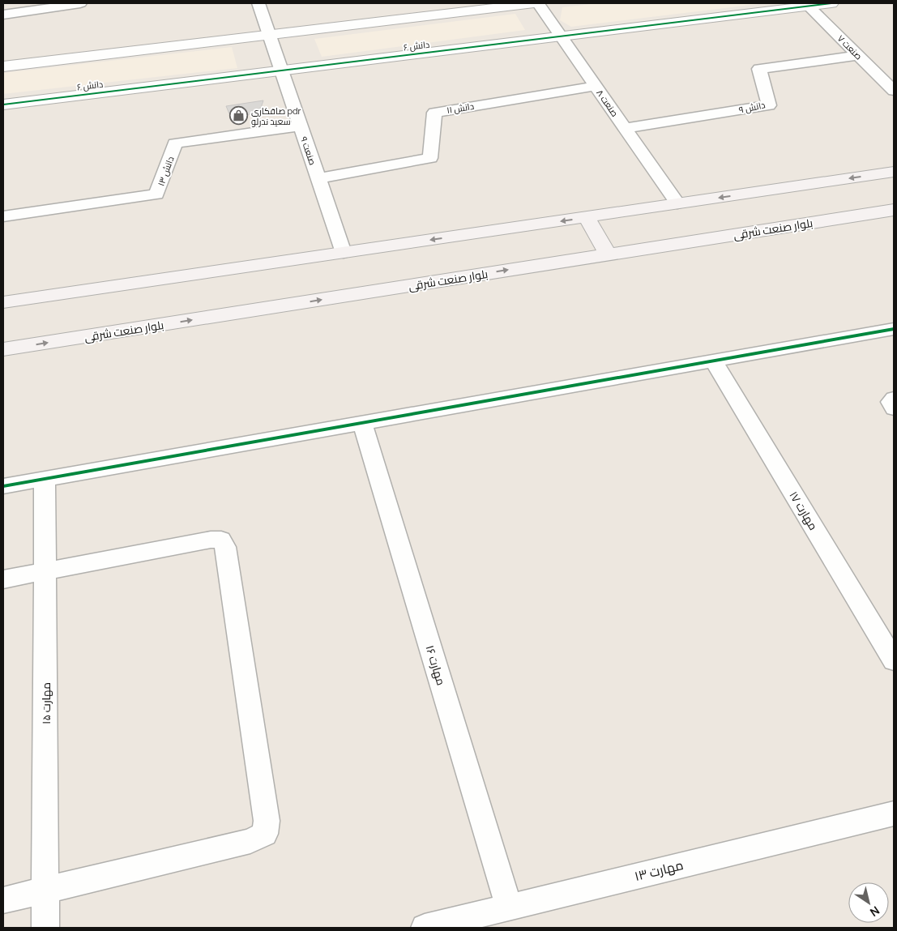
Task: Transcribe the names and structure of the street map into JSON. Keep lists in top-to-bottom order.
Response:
{
  "streets": {
    "main road": ["بلوار صنعت شرقی"],
    "street": [
      "دانش ۶",
      "صنعت ۷",
      "صنعت ۸",
      "دانش ۹",
      "دانش ۱۱",
      "صنعت ۹",
      "دانش ۱۳",
      "مهارت ۱۷",
      "مهارت ۱۶",
      "مهارت ۱۵",
      "مهارت ۱۳"
    ]
  },
  "crossings": [
    ["دانش ۶", "صنعت ۷"],
    ["دانش ۶", "صنعت ۸"],
    ["دانش ۶", "صنعت ۹"],
    ["صنعت ۷", "دانش ۹"],
    ["صنعت ۸", "دانش ۹"],
    ["صنعت ۸", "دانش ۱۱"],
    ["دانش ۱۱", "صنعت ۹"],
    ["صنعت ۹", "دانش ۱۳"],
    ["مهارت ۱۶", "مهارت ۱۳"]
  ],
  "places": {
    "shop": ["صافکاری pdr سعید ندرلو"]
  },
  "north": "bottom right"
}
